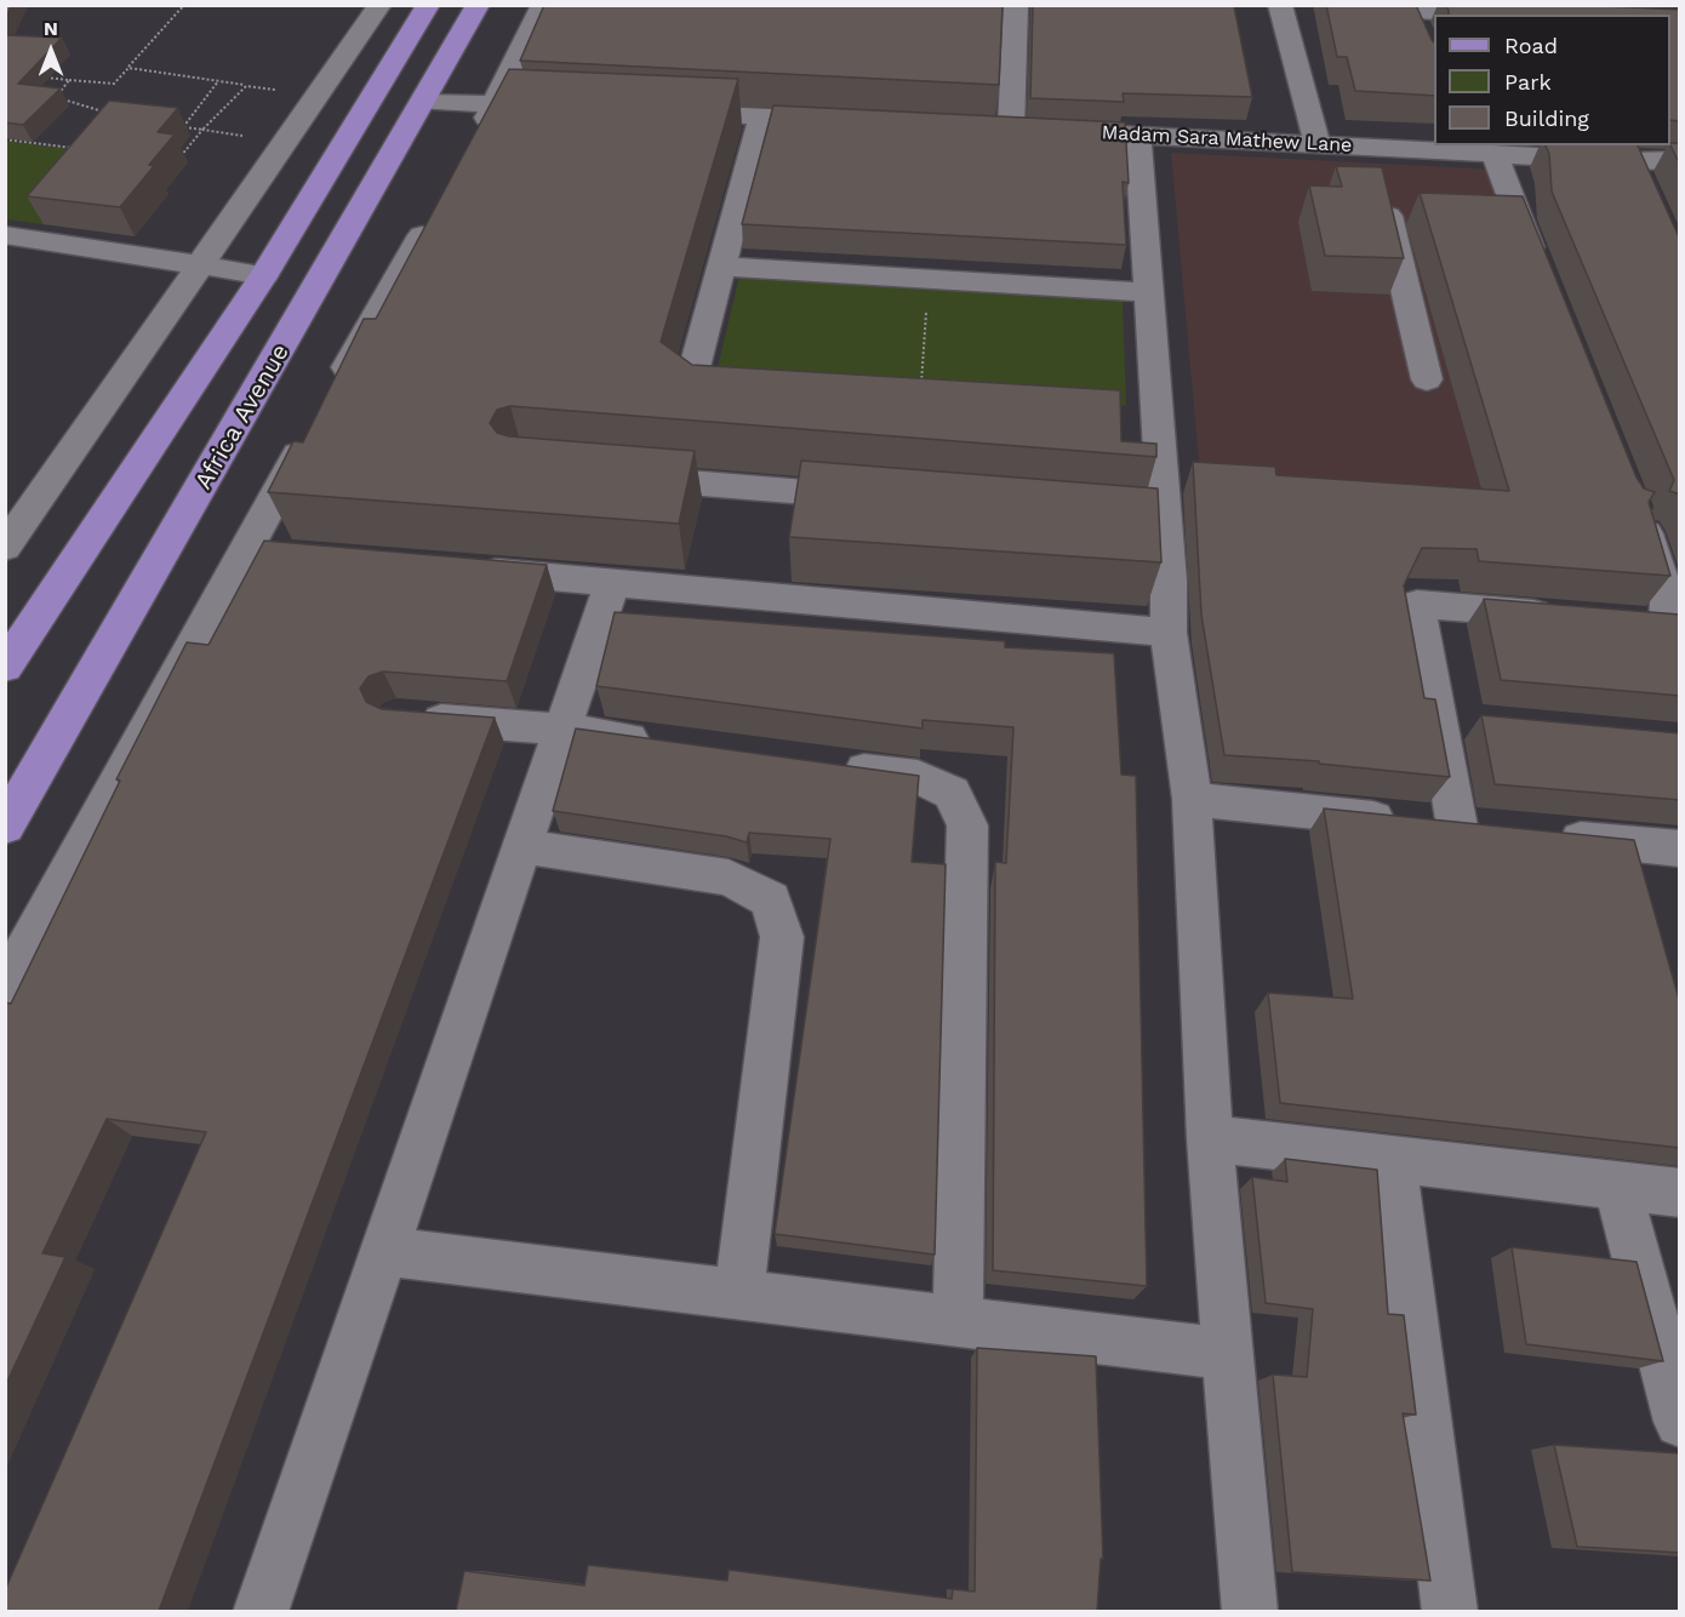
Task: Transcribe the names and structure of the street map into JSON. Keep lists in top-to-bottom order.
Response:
{
  "streets": {
    "main road": ["Africa Avenue"],
    "street": ["Madam Sara Mathew Lane"]
  },
  "legend": ["Road", "Park", "Building"],
  "north": "top"
}
